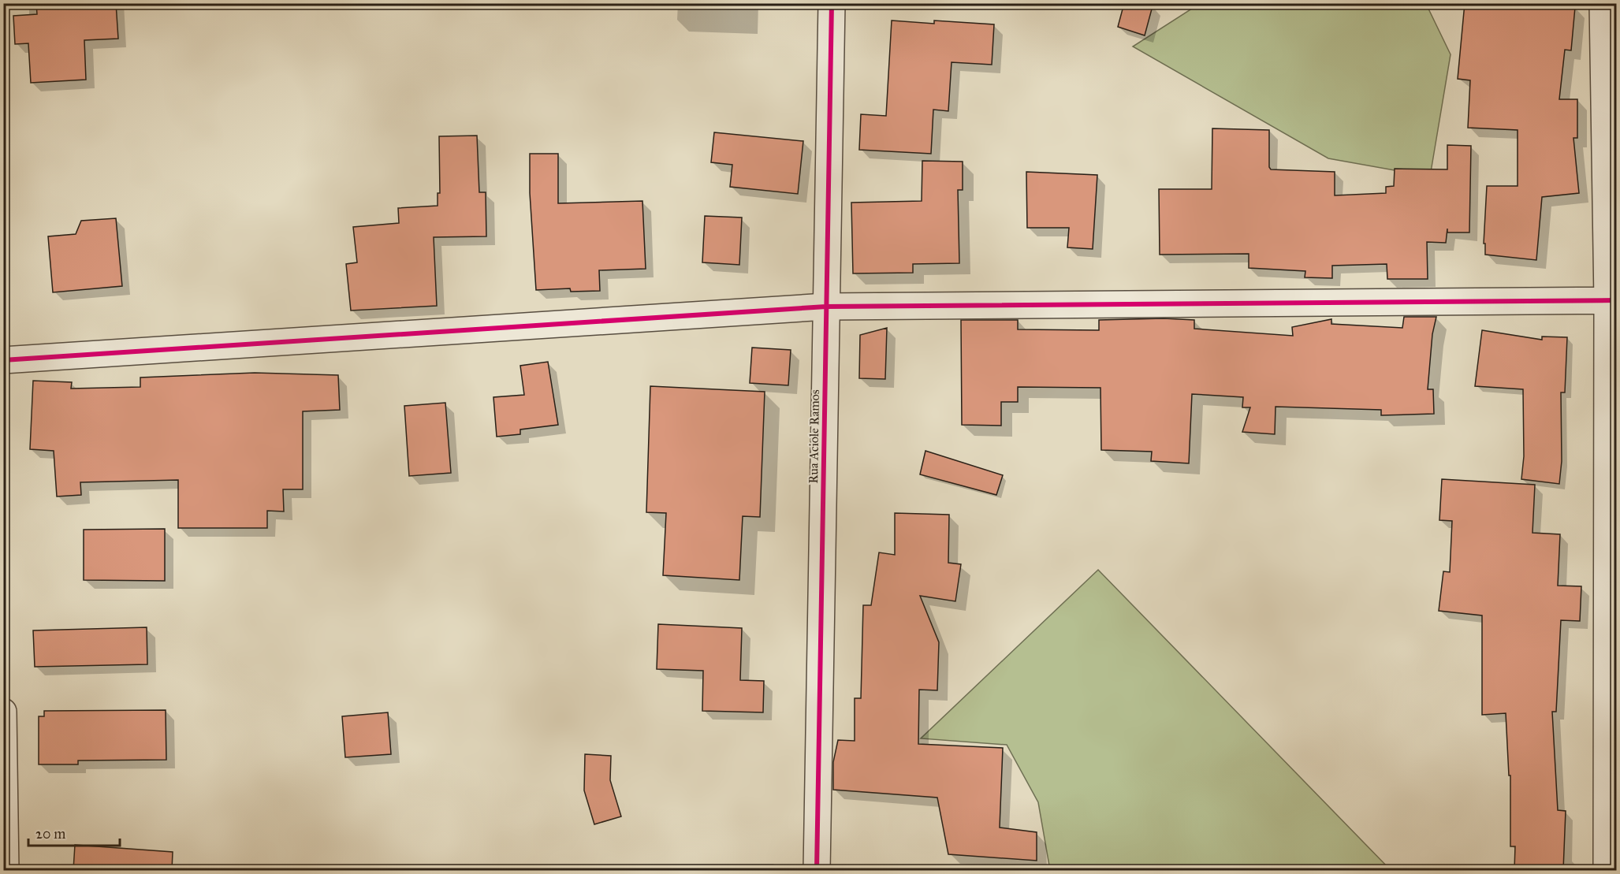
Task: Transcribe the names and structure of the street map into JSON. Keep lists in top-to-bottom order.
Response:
{
  "streets": {
    "street": ["Rua Aciole Ramos"]
  },
  "scale_bar": "20 m"
}
